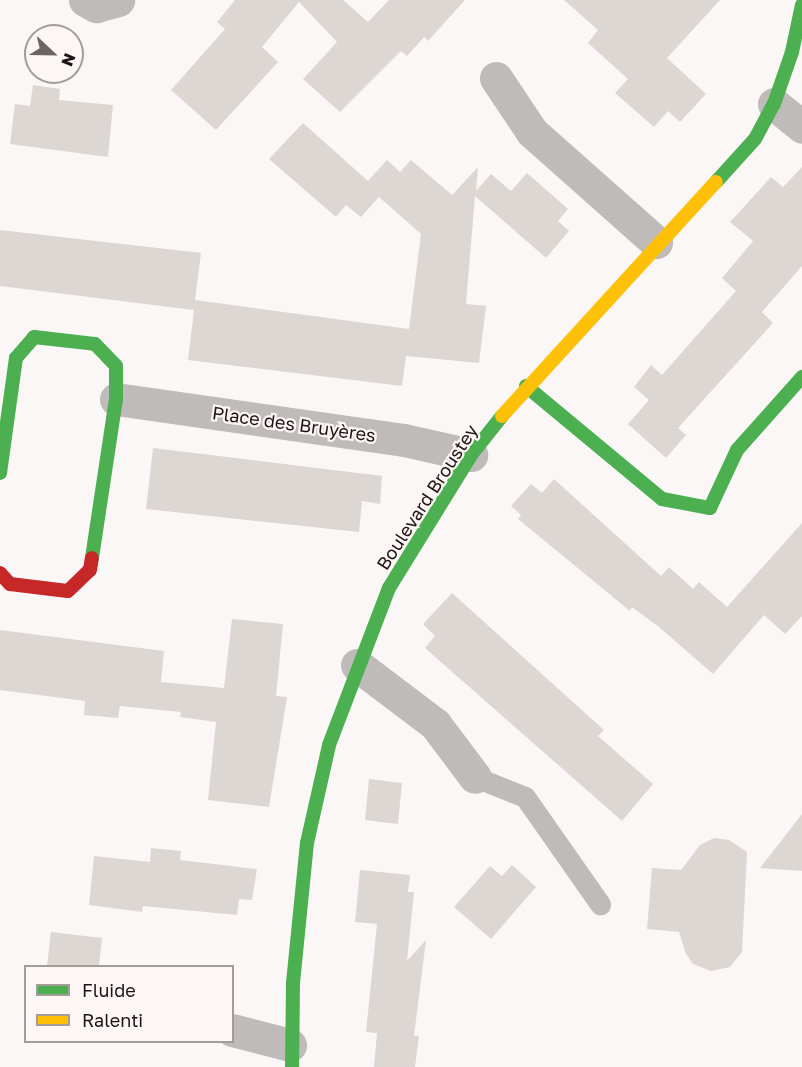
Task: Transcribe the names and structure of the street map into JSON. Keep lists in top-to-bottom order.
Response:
{
  "streets": {
    "street": ["Place des Bruyères", "Boulevard Broustey"]
  },
  "crossings": [
    ["Place des Bruyères", "Boulevard Broustey"]
  ],
  "legend": ["Fluide", "Ralenti"],
  "north": "right"
}
